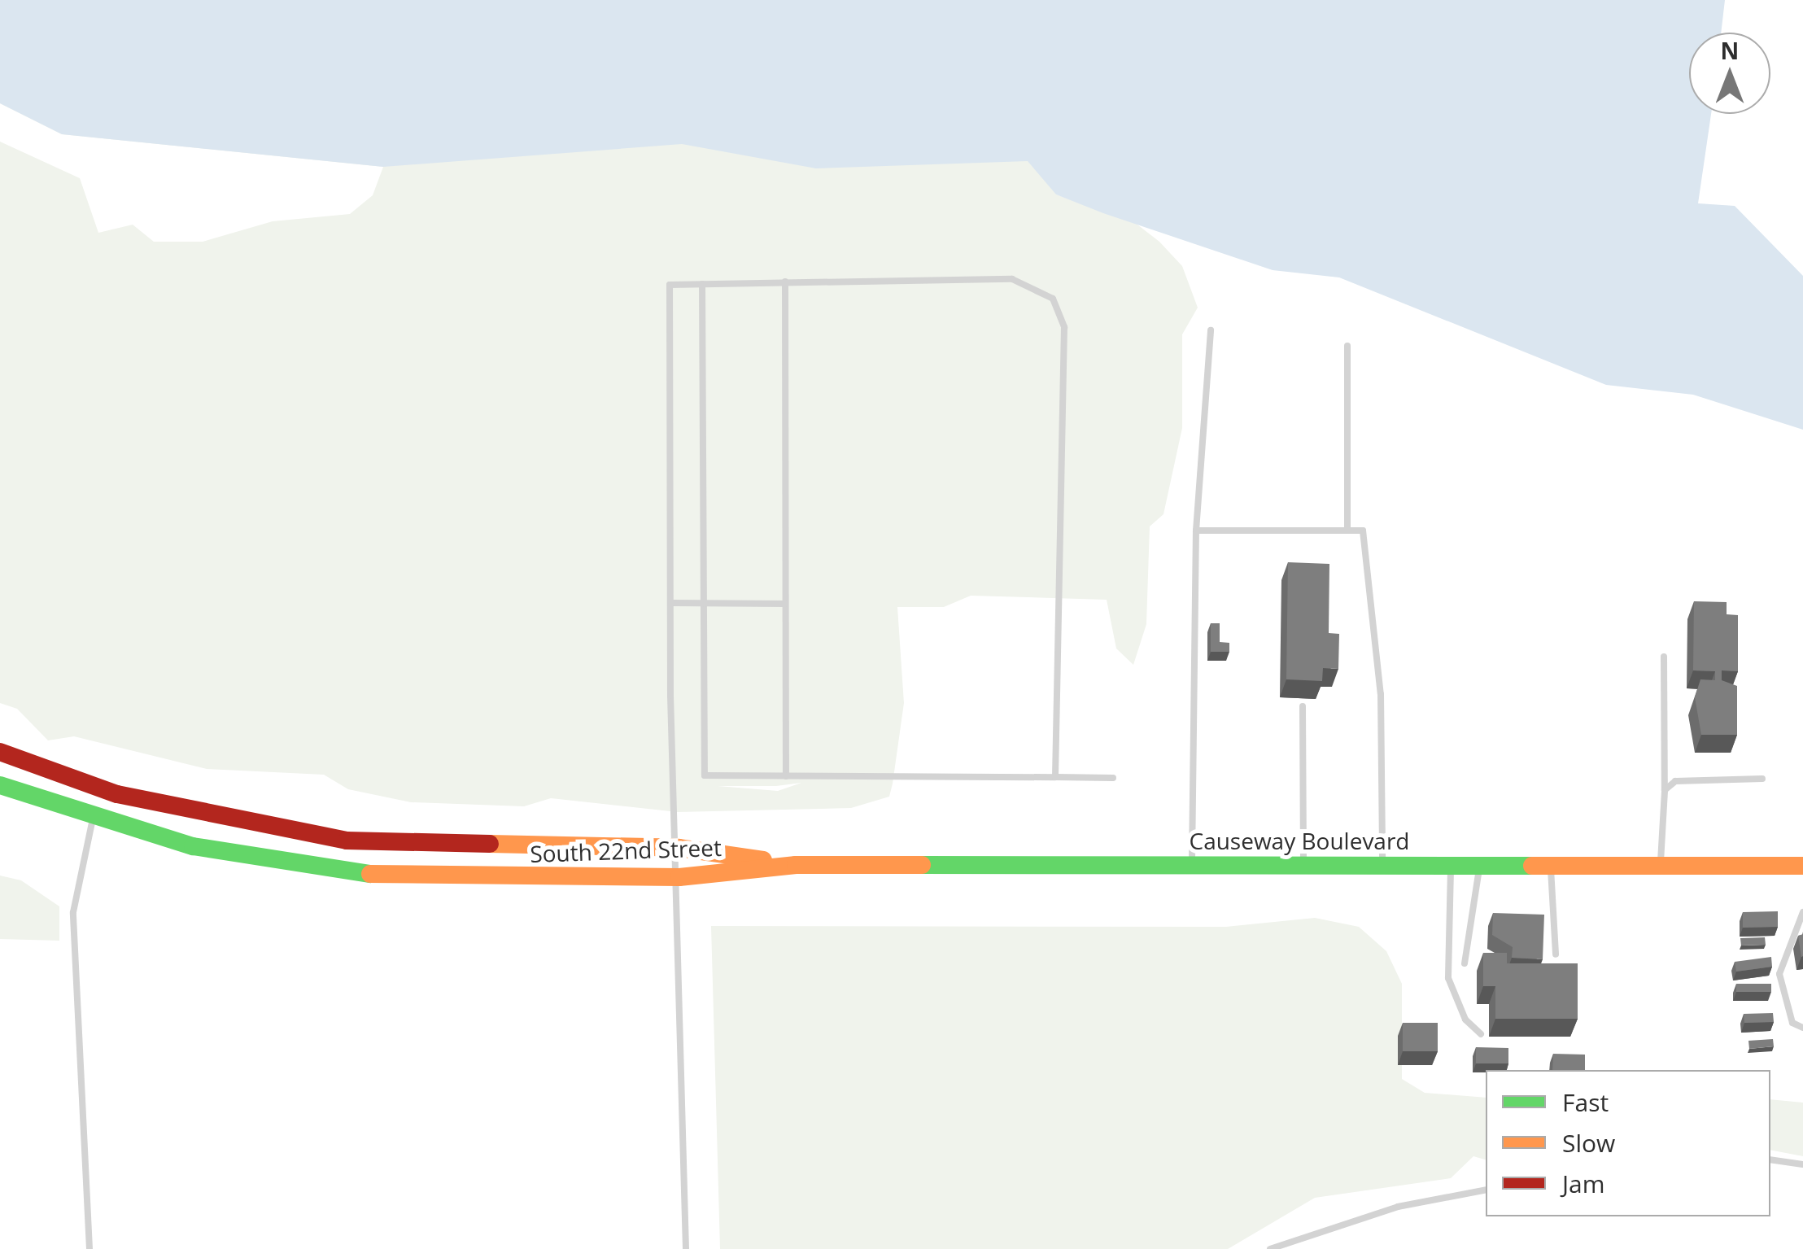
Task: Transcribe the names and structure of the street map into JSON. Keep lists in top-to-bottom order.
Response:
{
  "streets": {
    "main road": ["Causeway Boulevard", "South 22nd Street"]
  },
  "crossings": [
    ["Causeway Boulevard", "South 22nd Street"]
  ],
  "legend": ["Fast", "Slow", "Jam"],
  "north": "top"
}
